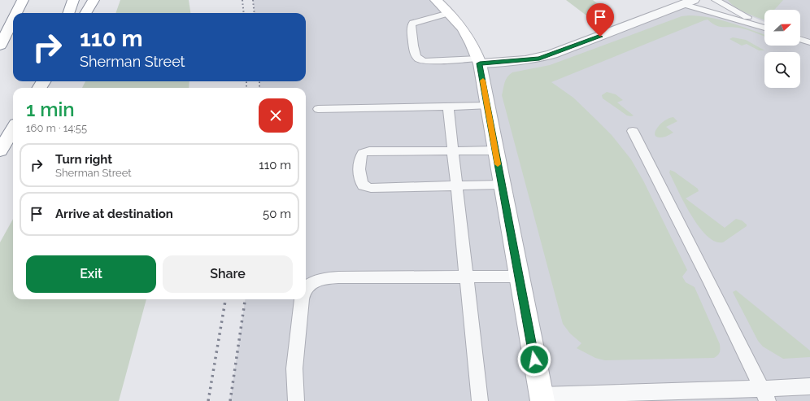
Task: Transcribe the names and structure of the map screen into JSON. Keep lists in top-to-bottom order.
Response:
{
  "north": "right",
  "page": {
    "turn": ["110 m", "Sherman Street"],
    "heading": ["1 min", "160 m · 14:55"],
    "list": [
      {
        "name": "Turn right",
        "note": "Sherman Street",
        "value": "110 m"
      },
      {
        "name": "Arrive at destination",
        "value": "50 m"
      }
    ],
    "buttons": ["Exit", "Share"]
  }
}
